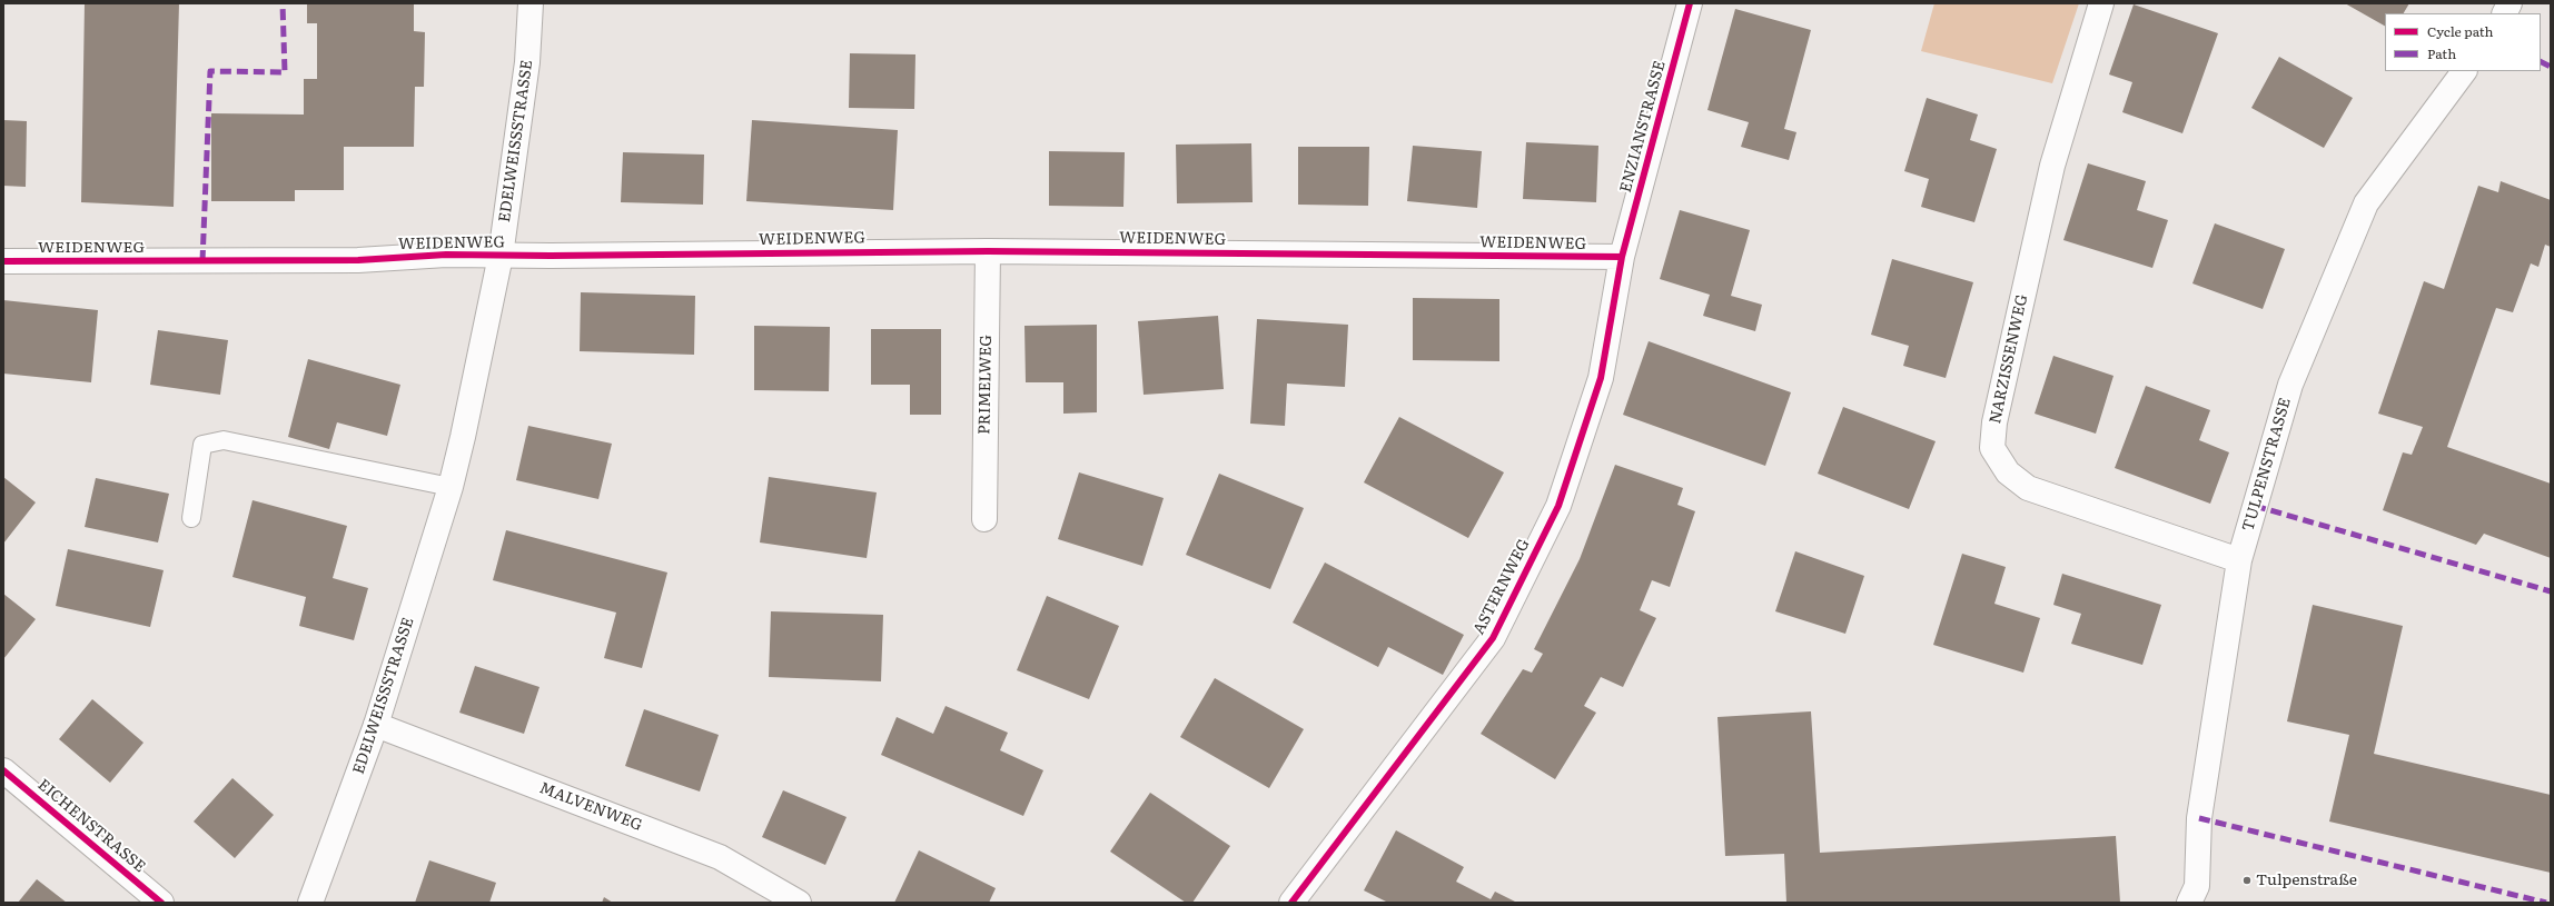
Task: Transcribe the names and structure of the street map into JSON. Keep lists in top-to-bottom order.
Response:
{
  "streets": {
    "street": [
      "ENZIANSTRASSE",
      "EDELWEISSSTRASSE",
      "WEIDENWEG",
      "NARZISSENWEG",
      "PRIMELWEG",
      "TULPENSTRASSE",
      "ASTERNWEG",
      "MALVENWEG",
      "EICHENSTRASSE"
    ]
  },
  "crossings": [
    ["ENZIANSTRASSE", "WEIDENWEG"],
    ["ENZIANSTRASSE", "ASTERNWEG"],
    ["EDELWEISSSTRASSE", "WEIDENWEG"],
    ["EDELWEISSSTRASSE", "MALVENWEG"],
    ["WEIDENWEG", "PRIMELWEG"],
    ["WEIDENWEG", "ASTERNWEG"],
    ["NARZISSENWEG", "TULPENSTRASSE"]
  ],
  "places": ["Tulpenstraße"],
  "legend": ["Cycle path", "Path"]
}
